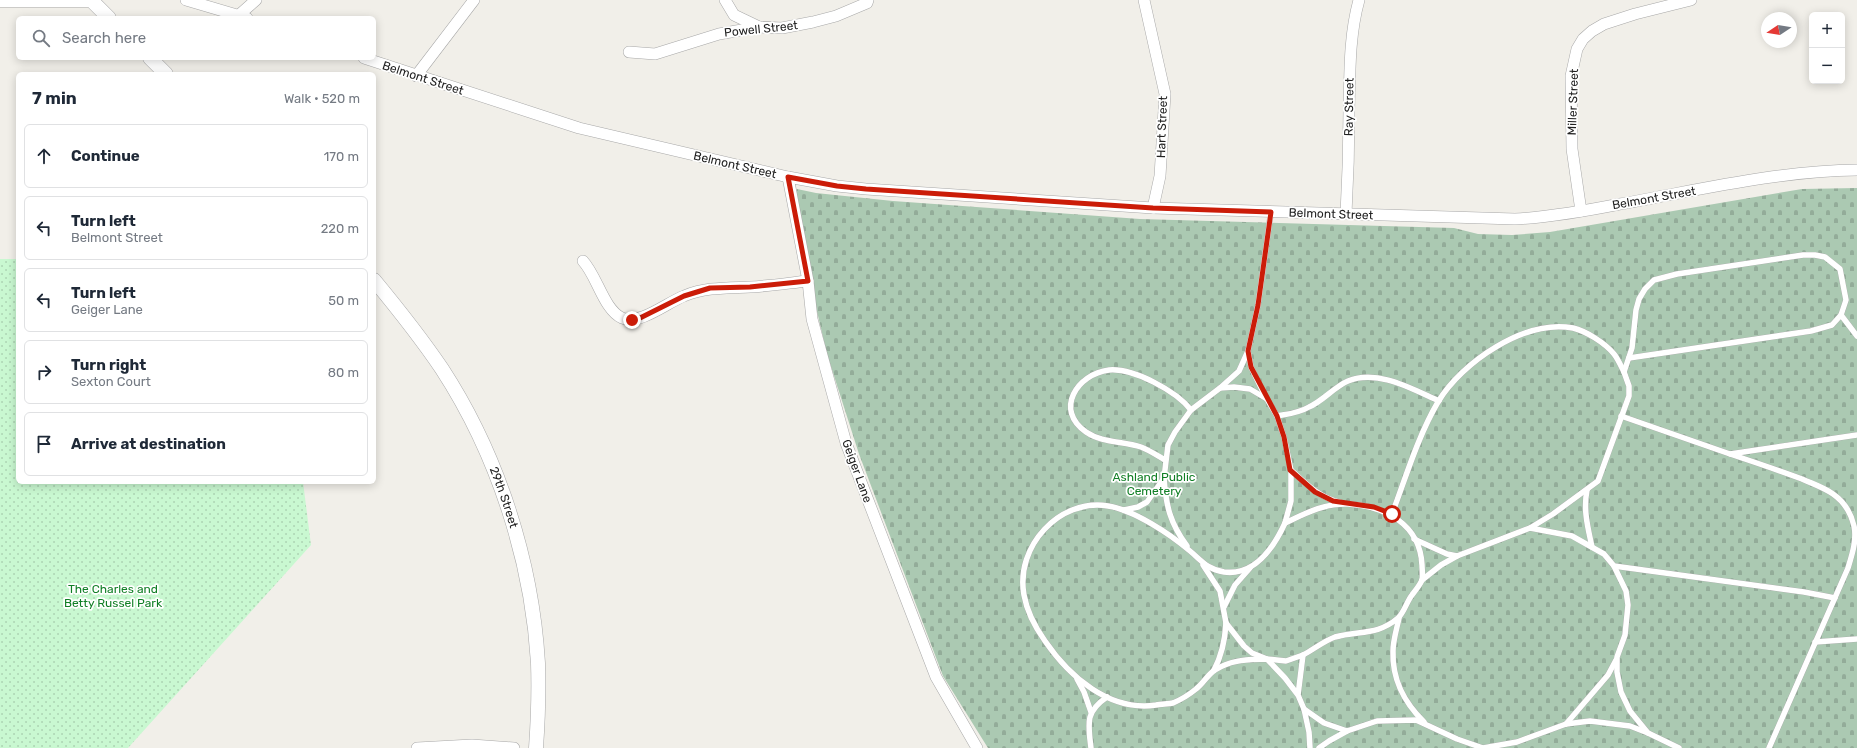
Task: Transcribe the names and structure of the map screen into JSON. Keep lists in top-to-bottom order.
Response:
{
  "streets": {
    "street": [
      "Powell Street",
      "Belmont Street",
      "Miller Street",
      "Ray Street",
      "Hart Street",
      "Geiger Lane",
      "29th Street"
    ]
  },
  "crossings": [
    ["Belmont Street", "Miller Street"],
    ["Belmont Street", "Ray Street"],
    ["Belmont Street", "Hart Street"],
    ["Belmont Street", "Geiger Lane"]
  ],
  "parks": ["Ashland Public Cemetery", "The Charles and Betty Russel Park"],
  "north": "left",
  "page": {
    "map_buttons": ["+", "−"],
    "search": "Search here",
    "heading": ["7 min", "Walk · 520 m"],
    "list": [
      ["Continue", "170 m"],
      ["Turn left", "Belmont Street", "220 m"],
      ["Turn left", "Geiger Lane", "50 m"],
      ["Turn right", "Sexton Court", "80 m"],
      "Arrive at destination"
    ]
  }
}
